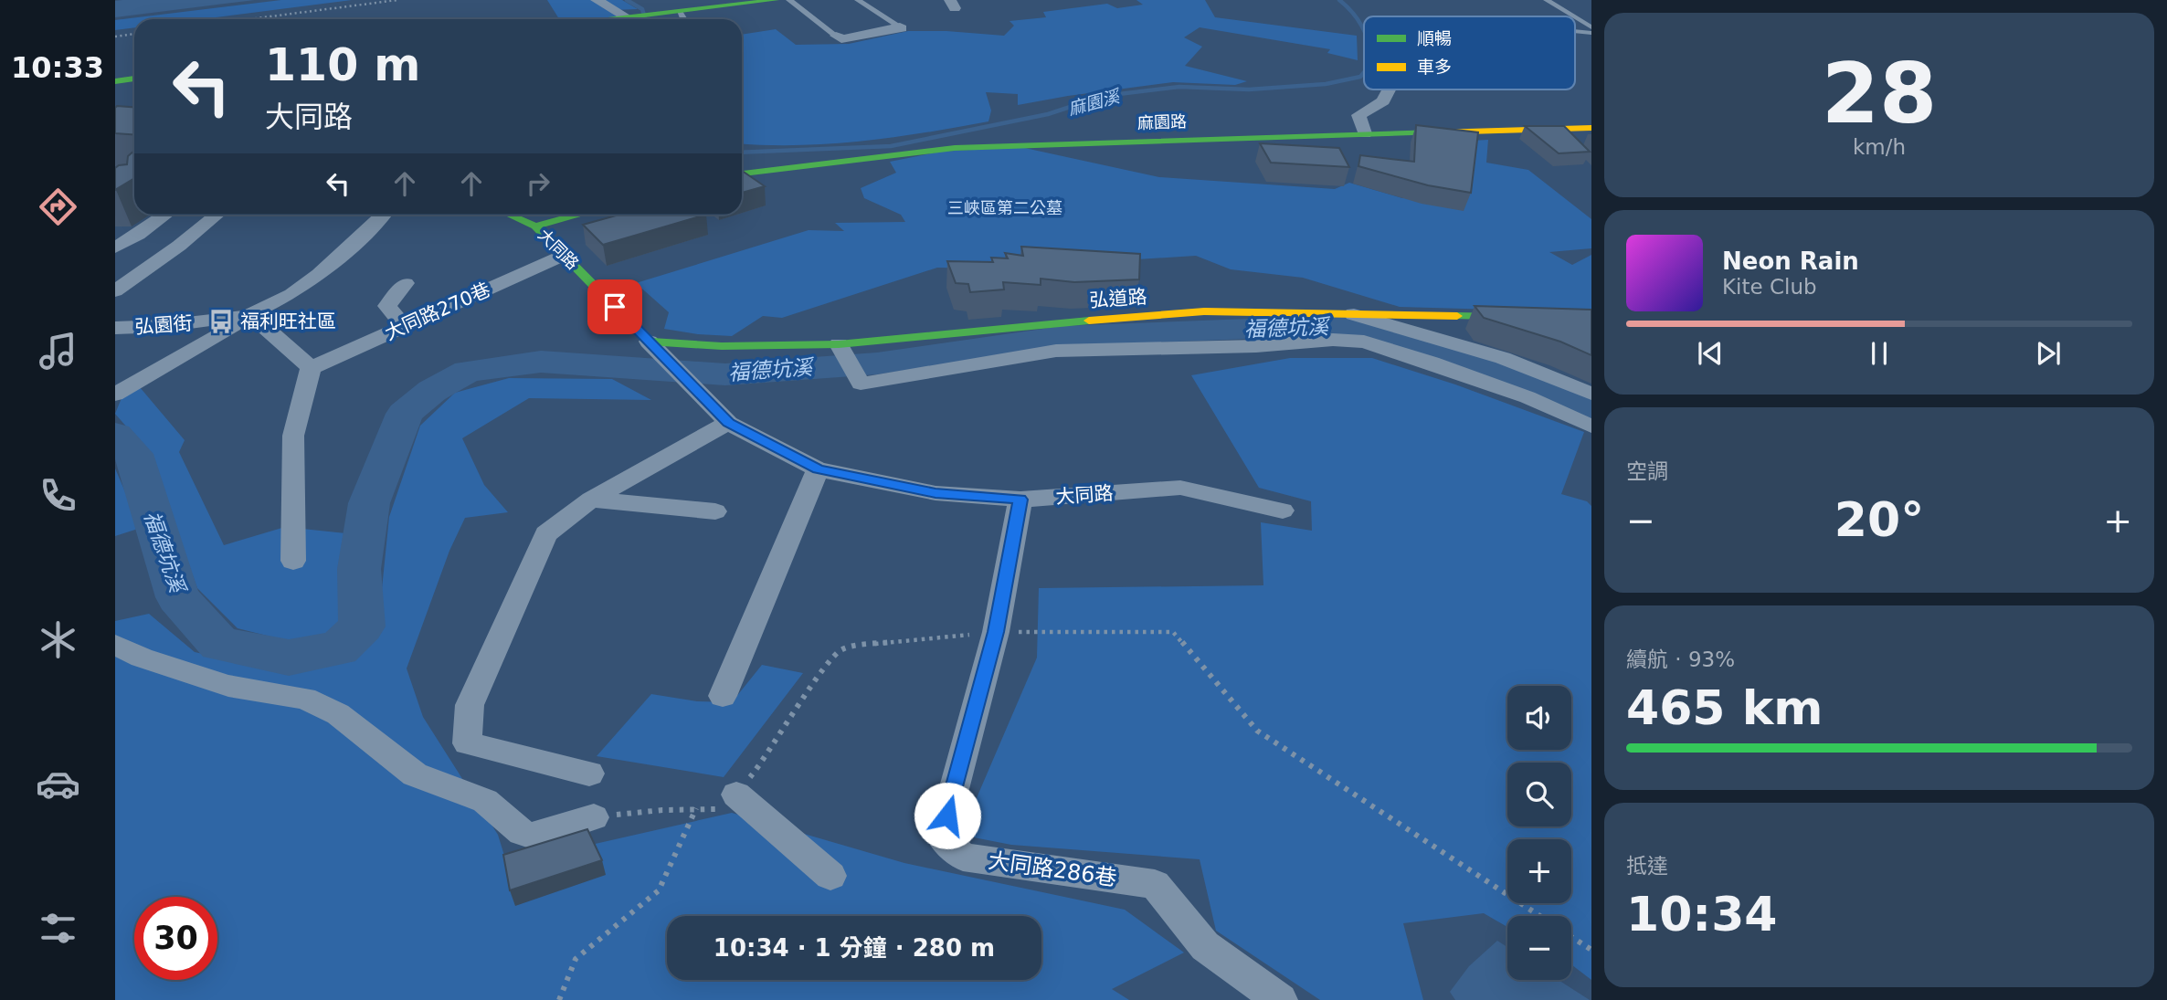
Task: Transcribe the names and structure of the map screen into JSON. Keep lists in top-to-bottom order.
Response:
{
  "streets": {
    "street": [
      "麻園路",
      "大同路",
      "弘道路",
      "大同路270巷",
      "弘園街",
      "大同路286巷"
    ]
  },
  "crossings": [
    ["大同路", "弘道路"],
    ["大同路", "大同路270巷"],
    ["大同路", "大同路286巷"]
  ],
  "water": ["麻園溪", "福德坑溪"],
  "parks": ["三峽區第二公墓"],
  "places": {
    "bus stop": ["福利旺社區"]
  },
  "legend": ["順暢", "車多"],
  "page": {
    "tabs": "10:33",
    "tile": [
      ["28", "km/h"],
      "空調",
      ["續航 · 93%", "465 km"],
      ["抵達", "10:34"]
    ],
    "turn": ["110 m", "大同路"],
    "song": ["Neon Rain", "Kite Club"],
    "heat": ["−", "20°", "+"],
    "map_buttons": ["+", "−"],
    "limit": "30",
    "trip": "10:34 · 1 分鐘 · 280 m"
  }
}
